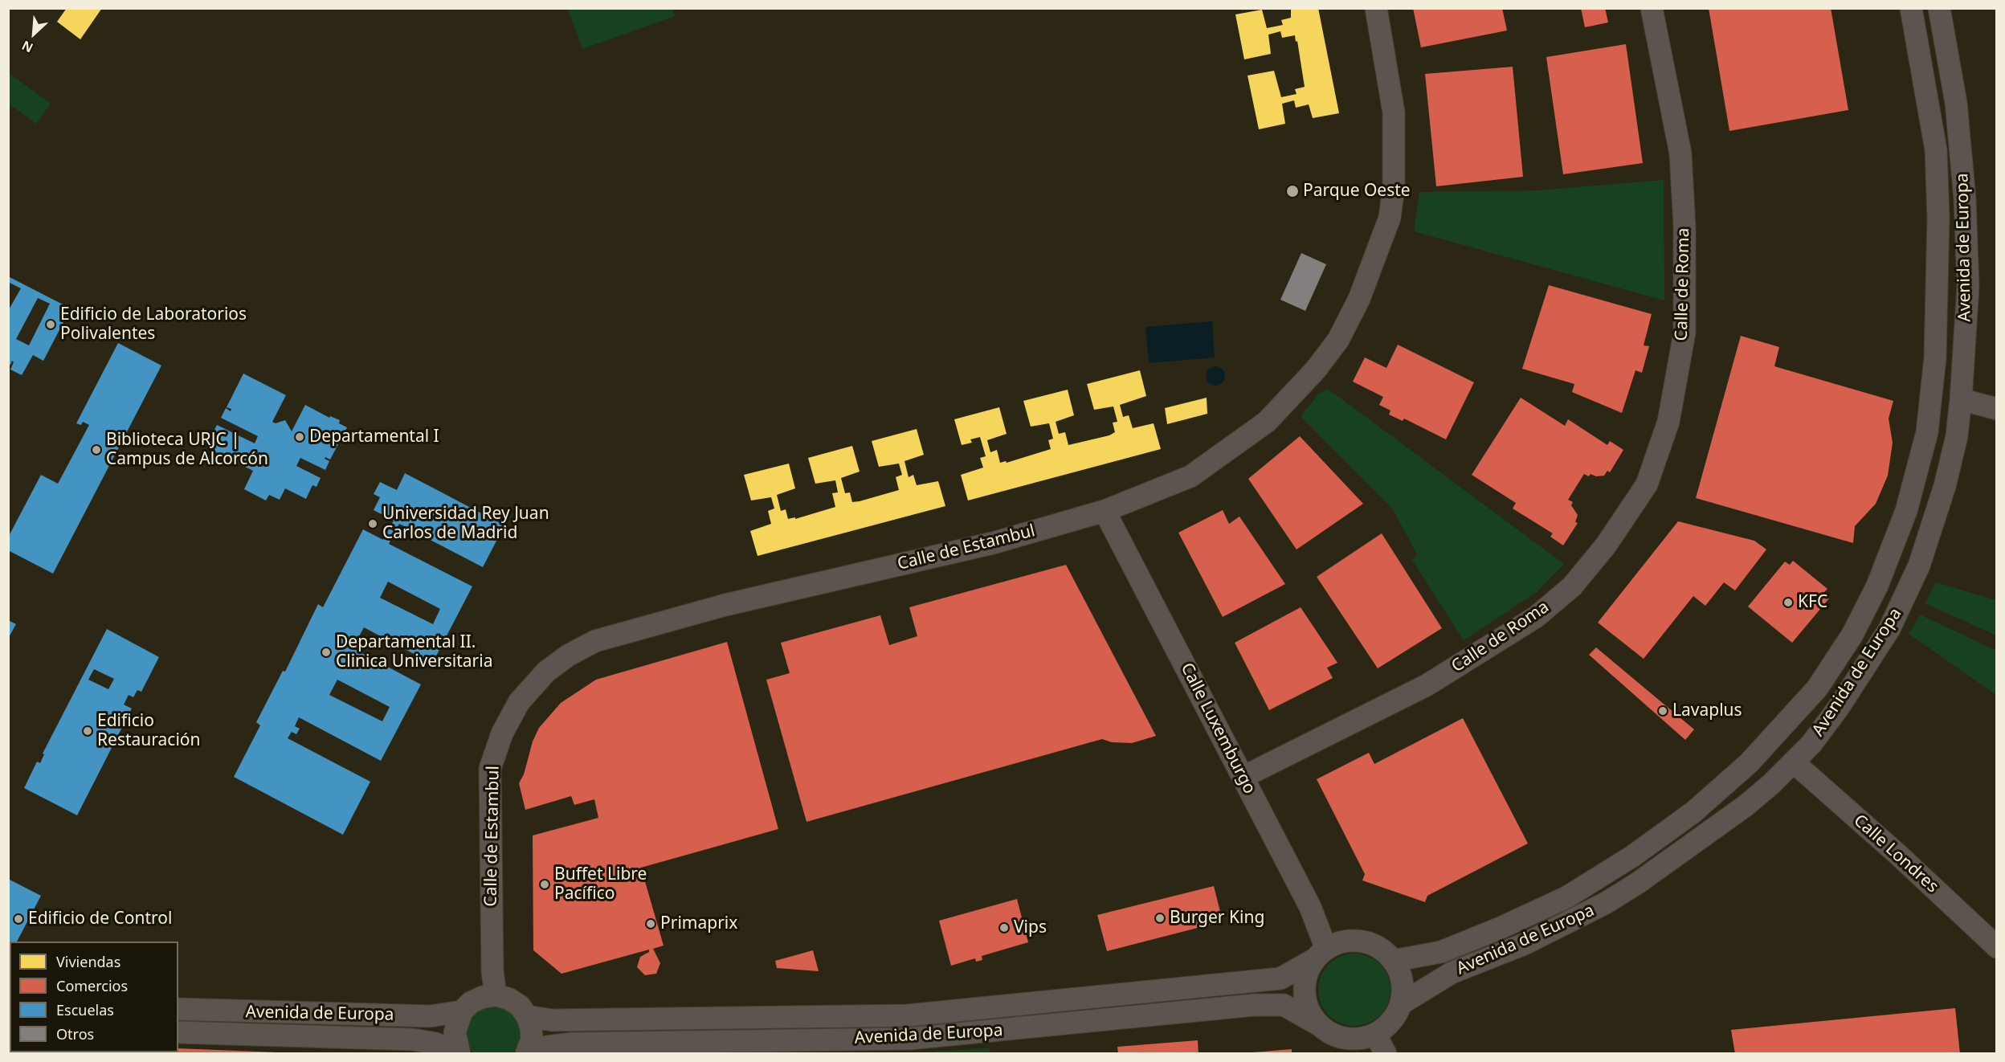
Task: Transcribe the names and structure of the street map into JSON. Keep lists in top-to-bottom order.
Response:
{
  "streets": {
    "street": [
      "Avenida de Europa",
      "Calle de Roma",
      "Calle de Estambul",
      "Calle Luxemburgo",
      "Calle Londres"
    ]
  },
  "crossings": [
    ["Avenida de Europa", "Calle Luxemburgo"],
    ["Avenida de Europa", "Calle Londres"],
    ["Calle de Roma", "Calle Luxemburgo"],
    ["Calle de Estambul", "Calle Luxemburgo"]
  ],
  "places": [
    "Parque Oeste",
    "Edificio de Laboratorios Polivalentes",
    "Departamental I",
    "Biblioteca URJC | Campus de Alcorcón",
    "Universidad Rey Juan Carlos de Madrid",
    "KFC",
    "Departamental II. Clinica Universitaria",
    "Lavaplus",
    "Edificio Restauración",
    "Buffet Libre Pacífico",
    "Burger King",
    "Edificio de Control",
    "Primaprix",
    "Vips"
  ],
  "legend": [
    "Viviendas",
    "Comercios",
    "Escuelas",
    "Otros"
  ],
  "north": "bottom left"
}
